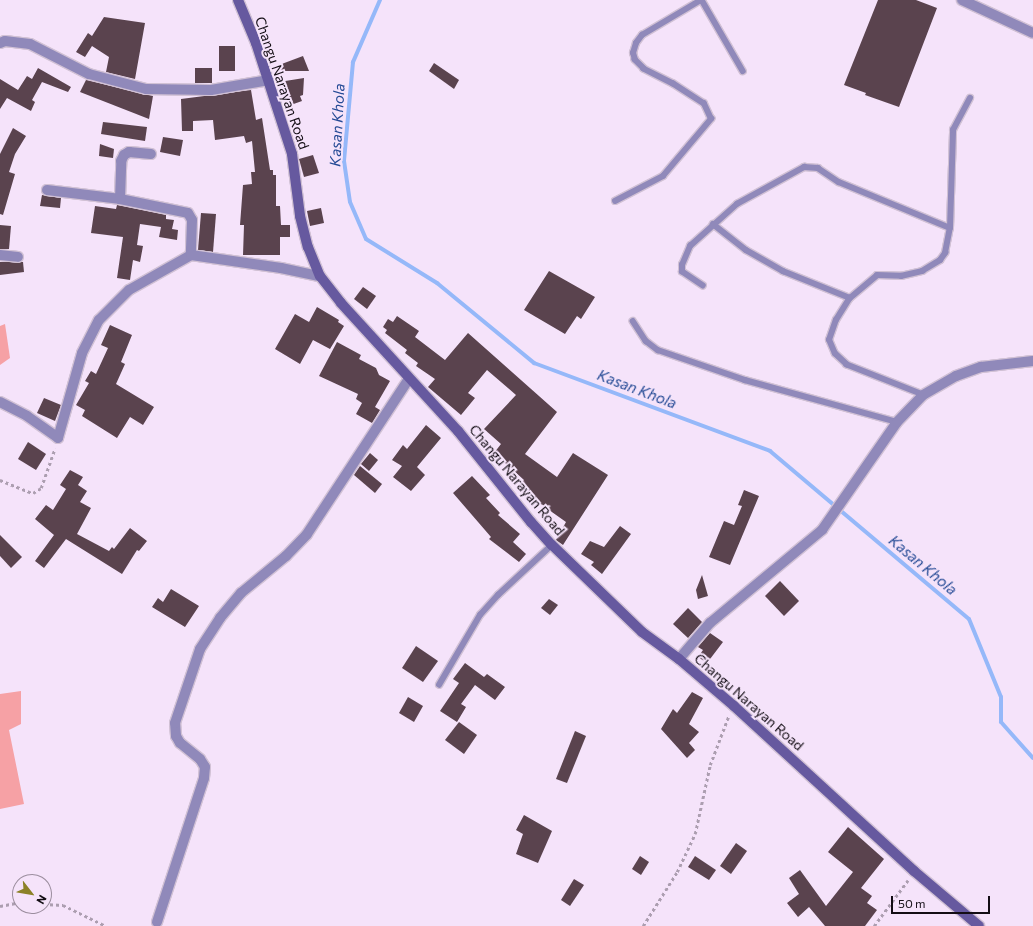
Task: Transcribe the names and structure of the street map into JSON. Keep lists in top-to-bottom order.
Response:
{
  "streets": {
    "main road": ["Changu Narayan Road"]
  },
  "water": ["Kasan Khola"],
  "scale_bar": "50 m",
  "north": "bottom right"
}
